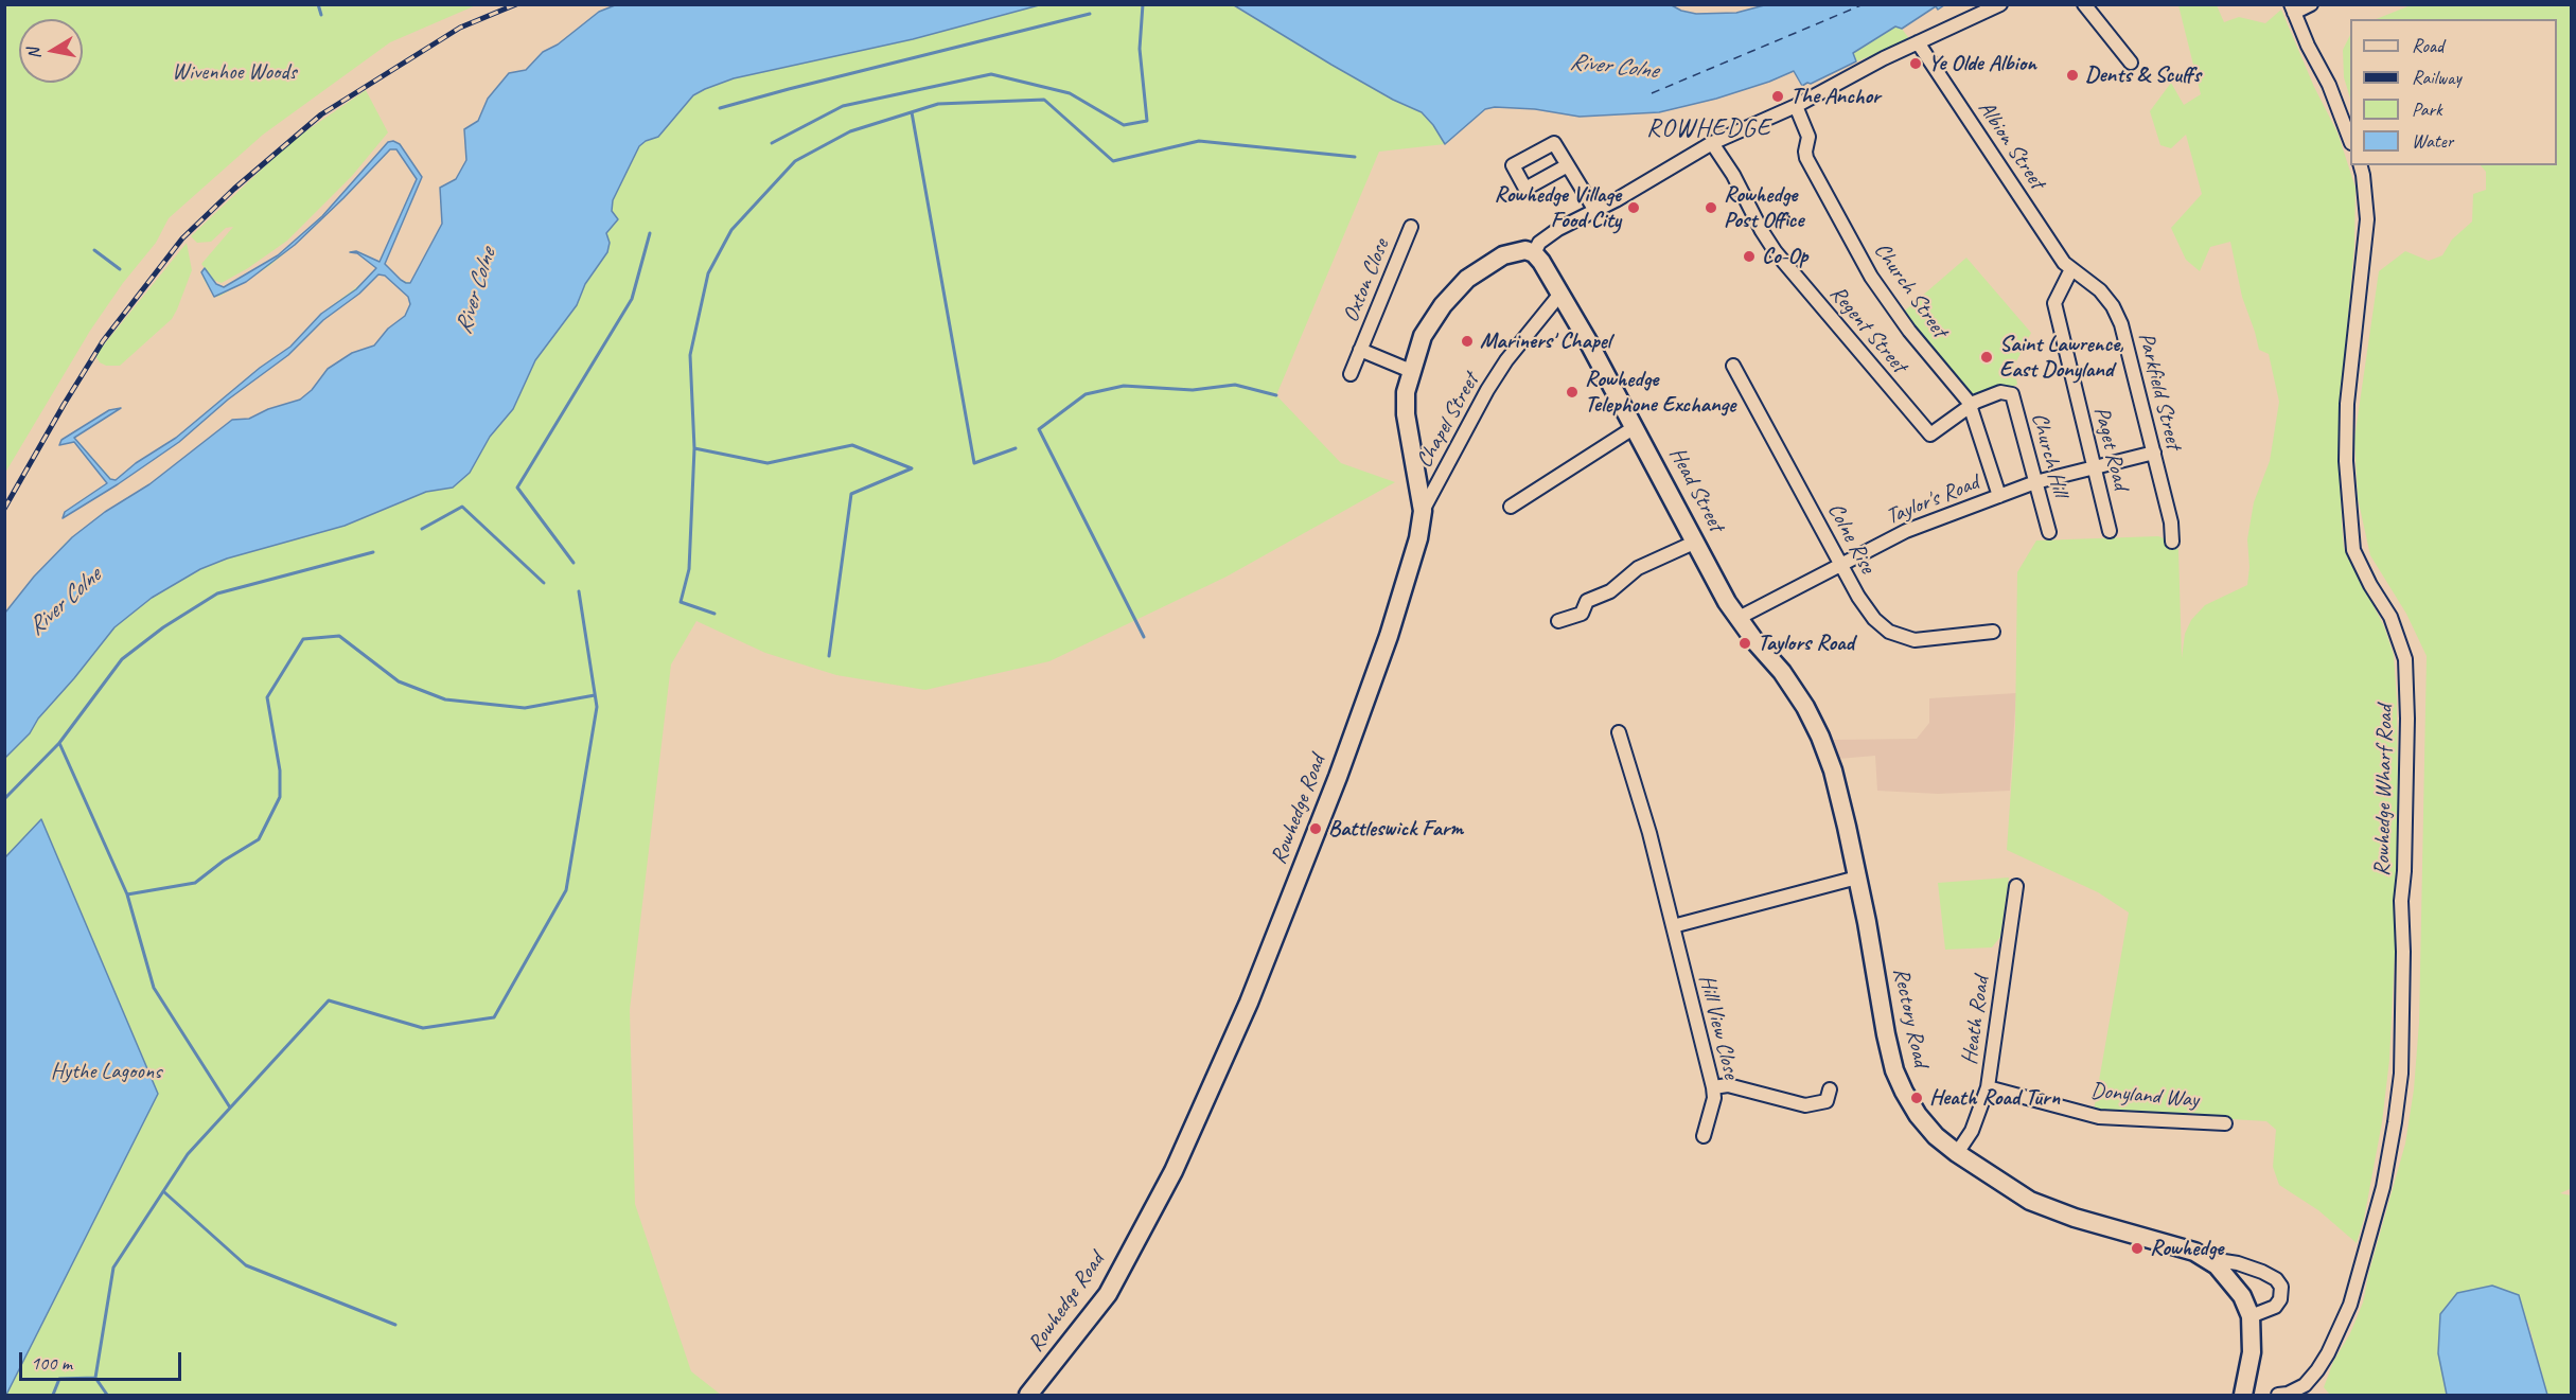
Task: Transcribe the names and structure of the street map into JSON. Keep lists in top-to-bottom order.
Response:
{
  "streets": {
    "street": [
      "Albion Street",
      "Oxton Close",
      "Church Street",
      "Regent Street",
      "Parkfield Street",
      "Chapel Street",
      "Paget Road",
      "Church Hill",
      "Head Street",
      "Taylor's Road",
      "Colne Rise",
      "Rowhedge Wharf Road",
      "Rowhedge Road",
      "Rectory Road",
      "Heath Road",
      "Hill View Close",
      "Donyland Way"
    ]
  },
  "crossings": [
    ["Albion Street", "Parkfield Street"],
    ["Albion Street", "Paget Road"],
    ["Oxton Close", "Rowhedge Road"],
    ["Church Street", "Regent Street"],
    ["Church Street", "Church Hill"],
    ["Church Street", "Taylor's Road"],
    ["Regent Street", "Church Hill"],
    ["Parkfield Street", "Paget Road"],
    ["Parkfield Street", "Taylor's Road"],
    ["Chapel Street", "Head Street"],
    ["Chapel Street", "Rowhedge Road"],
    ["Paget Road", "Taylor's Road"],
    ["Church Hill", "Taylor's Road"],
    ["Head Street", "Taylor's Road"],
    ["Head Street", "Rowhedge Road"],
    ["Head Street", "Rectory Road"],
    ["Taylor's Road", "Colne Rise"],
    ["Taylor's Road", "Rectory Road"],
    ["Rectory Road", "Heath Road"],
    ["Heath Road", "Donyland Way"]
  ],
  "districts": ["ROWHEDGE"],
  "water": ["River Colne"],
  "parks": ["Wivenhoe Woods", "Hythe Lagoons"],
  "places": [
    "Ye Olde Albion",
    "Dents & Scuffs",
    "The Anchor",
    "Rowhedge Village Food City",
    "Rowhedge Post Office",
    "Co-Op",
    "Mariners' Chapel",
    "Saint Lawrence, East Donyland",
    "Rowhedge Telephone Exchange",
    "Taylors Road",
    "Battleswick Farm",
    "Heath Road Turn",
    "Rowhedge"
  ],
  "legend": [
    "Road",
    "Railway",
    "Park",
    "Water"
  ],
  "scale_bar": "100 m",
  "north": "left"
}
